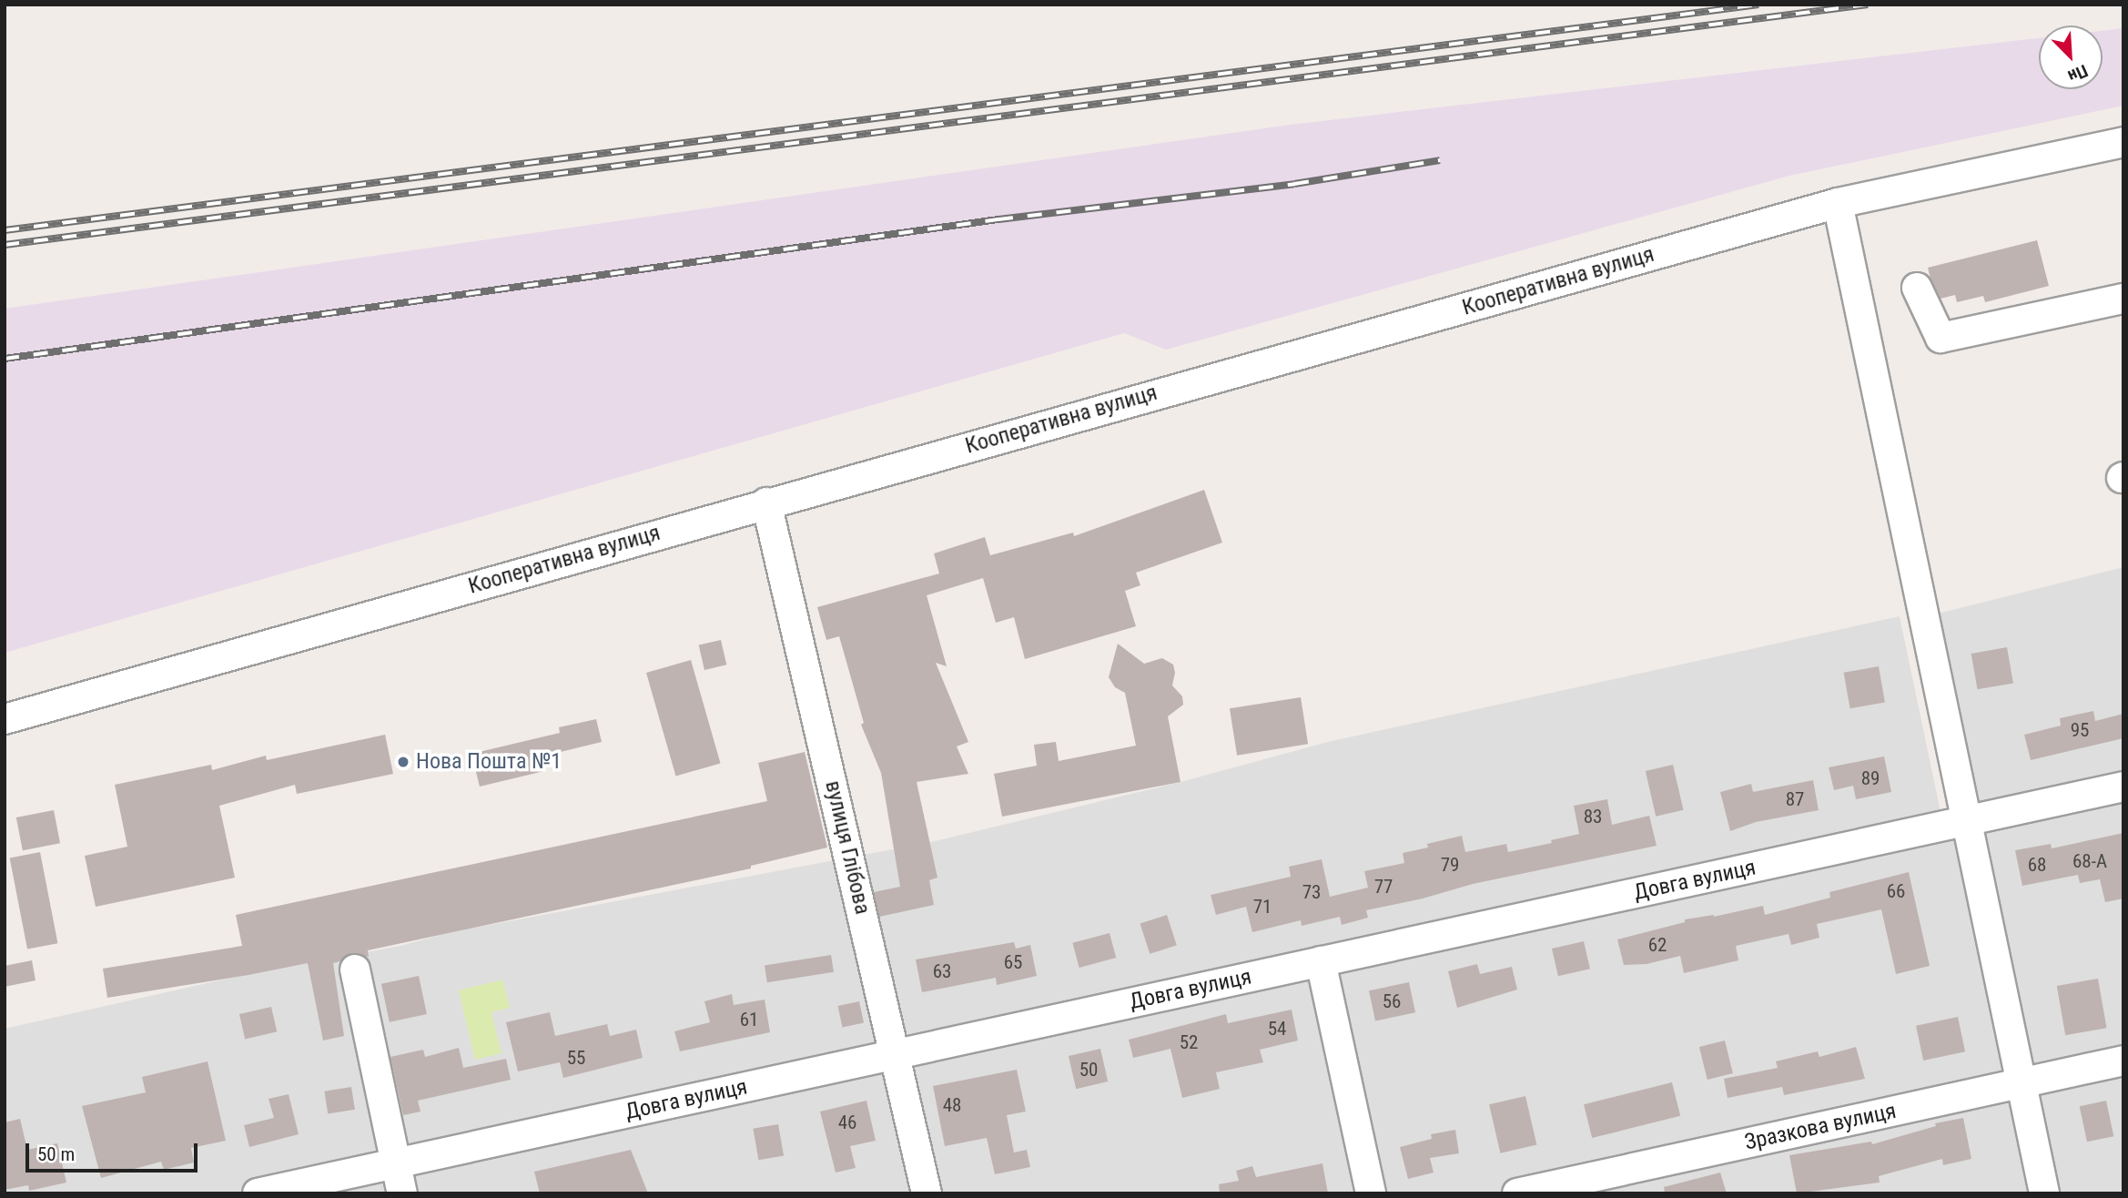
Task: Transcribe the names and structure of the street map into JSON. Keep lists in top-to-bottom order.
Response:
{
  "streets": {
    "street": [
      "Кооперативна вулиця",
      "вулиця Глібова",
      "Довга вулиця",
      "Зразкова вулиця"
    ]
  },
  "crossings": [
    ["Кооперативна вулиця", "вулиця Глібова"],
    ["вулиця Глібова", "Довга вулиця"]
  ],
  "places": ["Нова Пошта №1"],
  "house_numbers": [
    "95",
    "89",
    "87",
    "83",
    "68-А",
    "79",
    "68",
    "77",
    "66",
    "73",
    "71",
    "62",
    "65",
    "63",
    "56",
    "61",
    "54",
    "52",
    "55",
    "50",
    "48",
    "46"
  ],
  "scale_bar": "50 m",
  "north": "bottom right"
}
